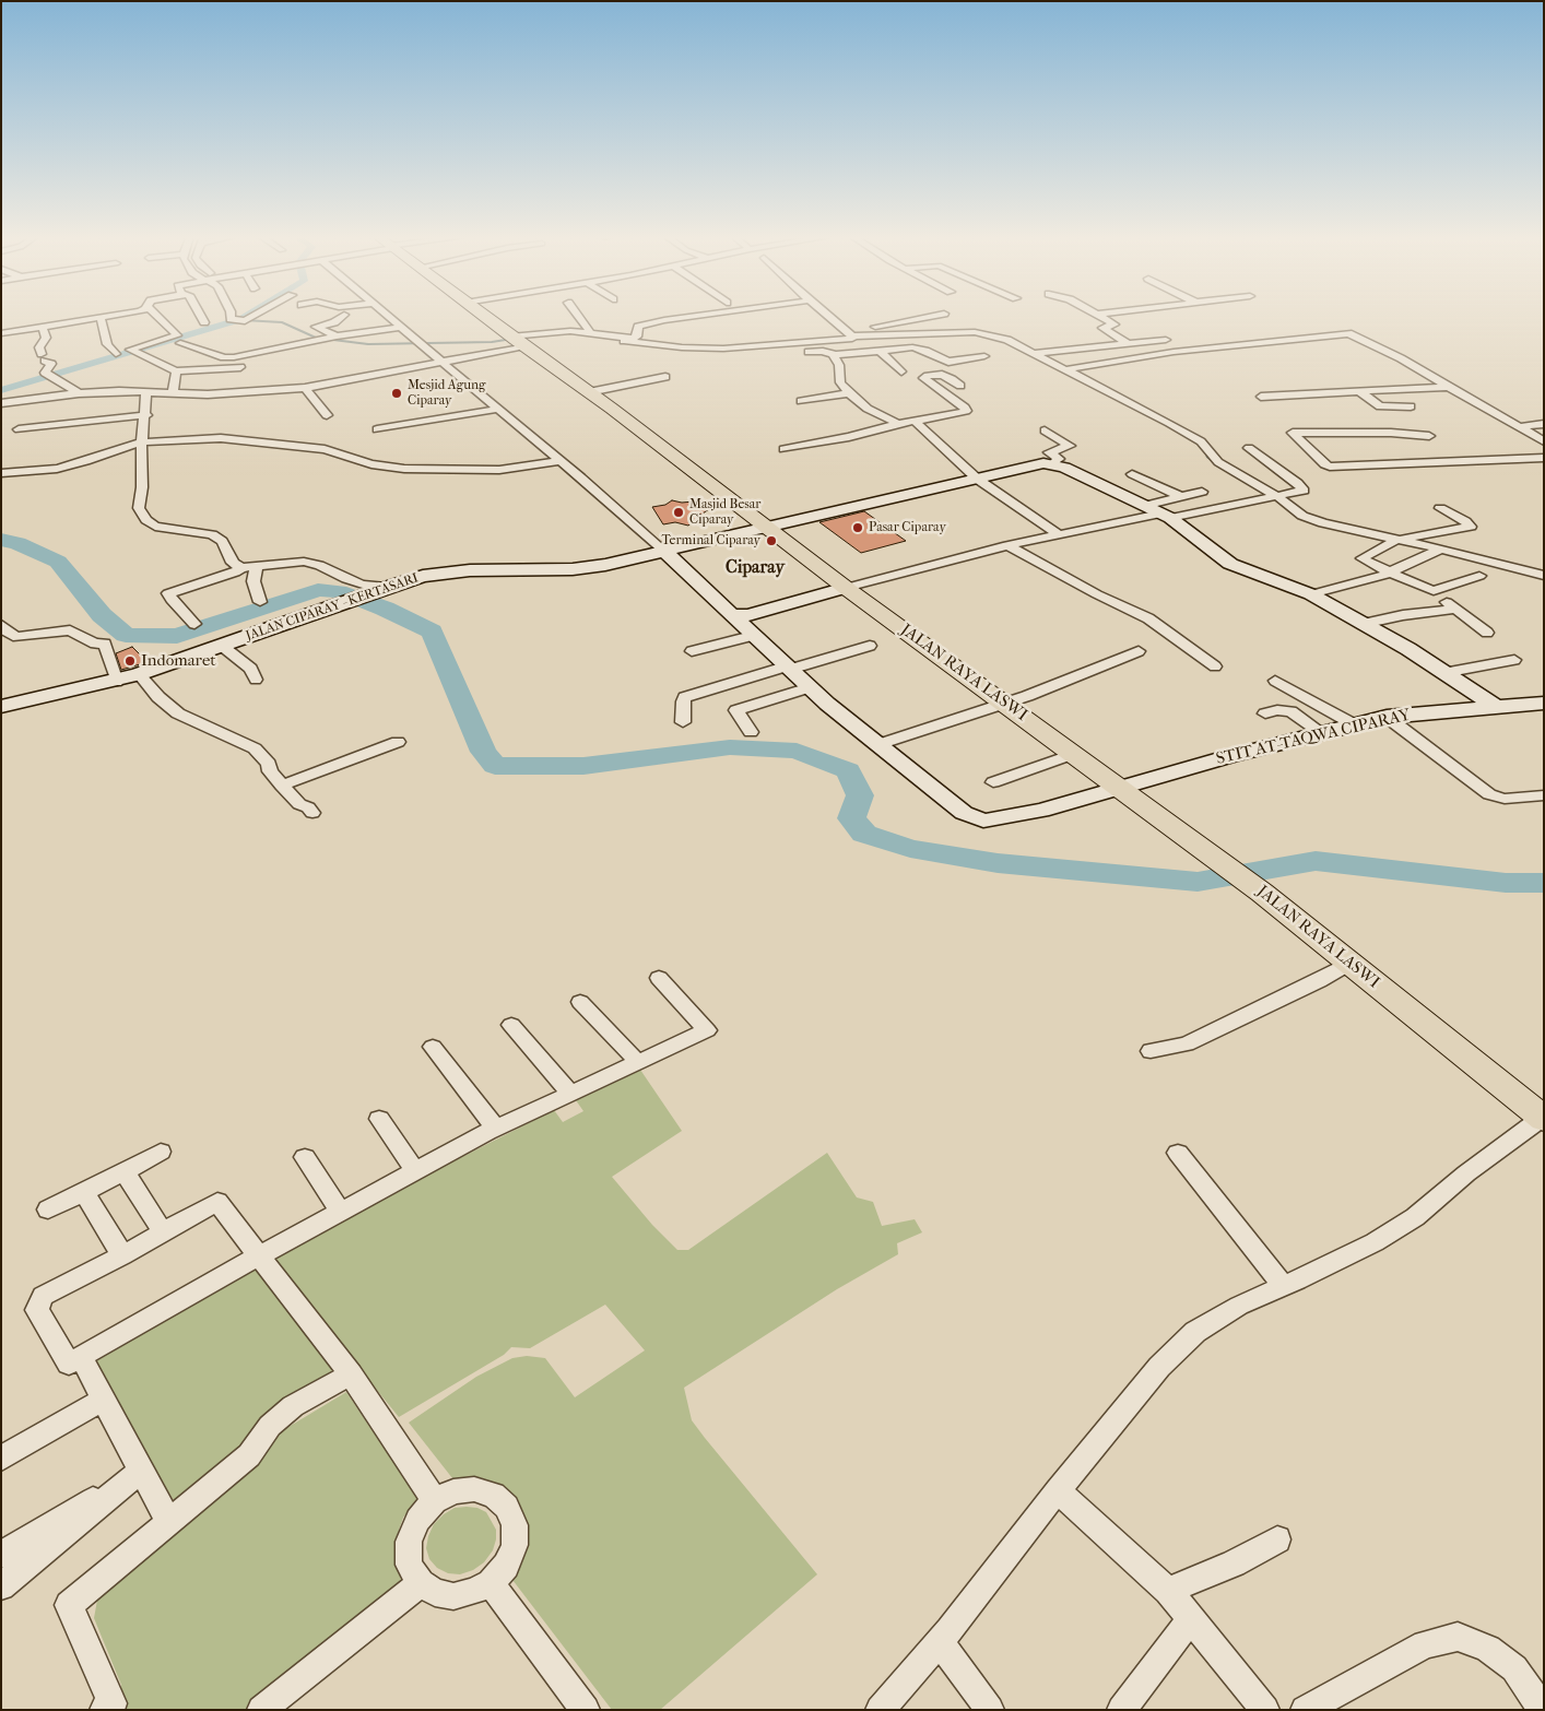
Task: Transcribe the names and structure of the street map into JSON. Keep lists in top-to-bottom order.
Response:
{
  "streets": {
    "main road": ["JALAN RAYA LASWI"],
    "street": ["JALAN CIPARAY - KERTASARI", "STIT AT-TAQWA CIPARAY"]
  },
  "crossings": [
    ["JALAN CIPARAY - KERTASARI", "JALAN RAYA LASWI"],
    ["JALAN CIPARAY - KERTASARI", "STIT AT-TAQWA CIPARAY"],
    ["JALAN RAYA LASWI", "STIT AT-TAQWA CIPARAY"]
  ],
  "districts": ["Ciparay"],
  "places": [
    "Mesjid Agung Ciparay",
    "Masjid Besar Ciparay",
    "Pasar Ciparay",
    "Terminal Ciparay",
    "Indomaret"
  ]
}
